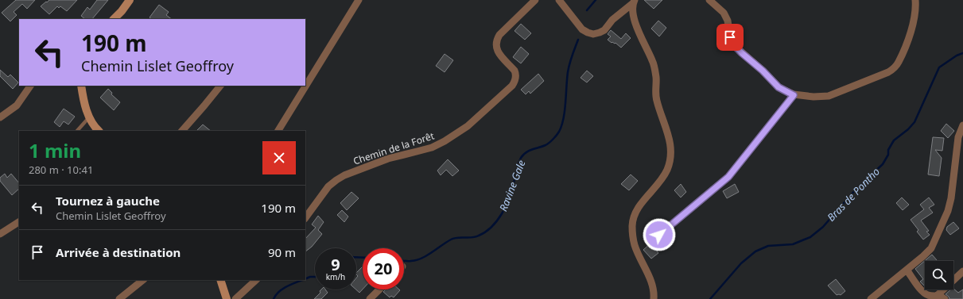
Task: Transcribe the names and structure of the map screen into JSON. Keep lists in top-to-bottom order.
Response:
{
  "streets": {
    "street": ["Chemin de la Forêt"]
  },
  "water": ["Ravine Gale", "Bras de Pontho"],
  "page": {
    "turn": ["190 m", "Chemin Lislet Geoffroy"],
    "heading": ["1 min", "280 m · 10:41"],
    "list": [
      {
        "name": "Tournez à gauche",
        "note": "Chemin Lislet Geoffroy",
        "value": "190 m"
      },
      {
        "name": "Arrivée à destination",
        "value": "90 m"
      }
    ],
    "speed": "9 km/h",
    "limit": "20"
  }
}
